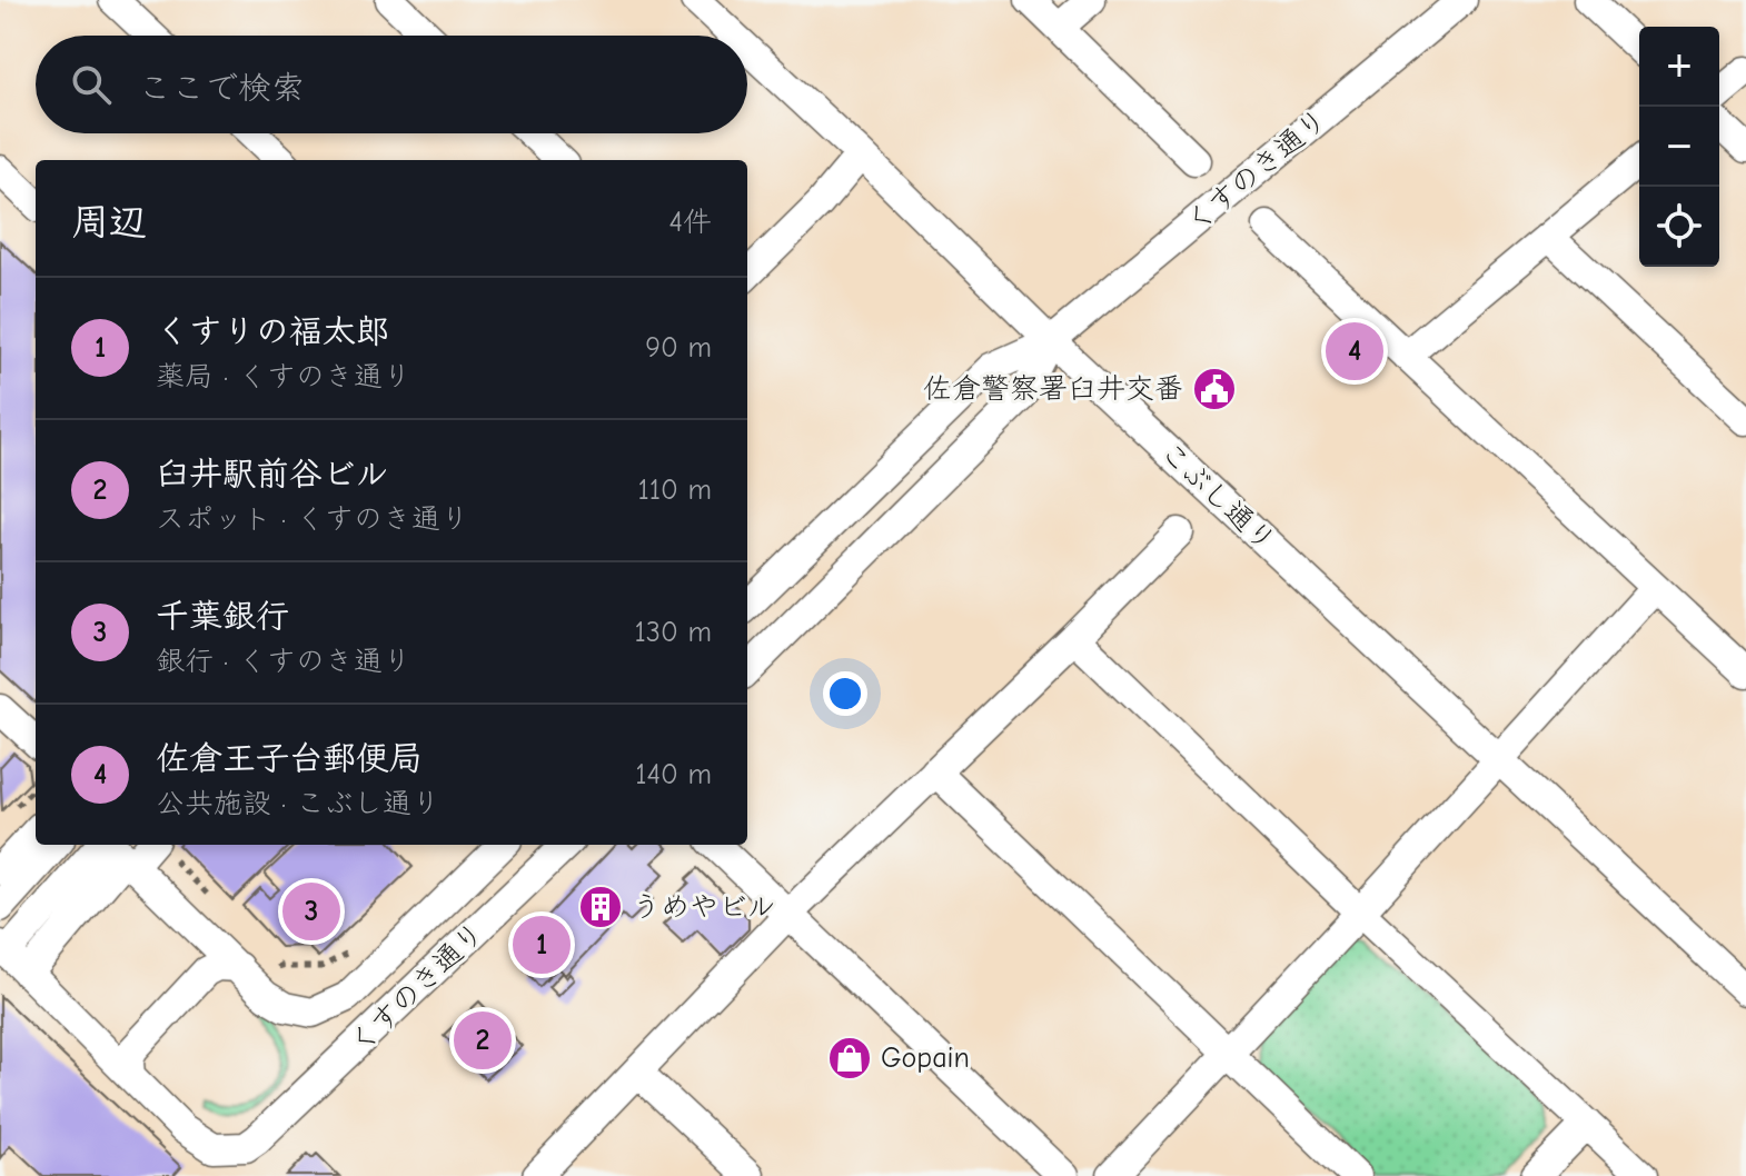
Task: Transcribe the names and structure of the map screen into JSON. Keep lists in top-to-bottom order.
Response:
{
  "streets": {
    "street": ["くすのき通り", "こぶし通り"]
  },
  "crossings": [
    ["くすのき通り", "こぶし通り"]
  ],
  "places": {
    "public building": ["佐倉警察署臼井交番"],
    "building": ["うめやビル"],
    "shop": ["Gopain"]
  },
  "page": {
    "map_buttons": ["+", "−"],
    "search": "ここで検索",
    "heading": ["周辺", "4件"],
    "list": [
      {
        "mark": "1",
        "name": "くすりの福太郎",
        "note": "薬局 · くすのき通り",
        "value": "90 m"
      },
      {
        "mark": "2",
        "name": "臼井駅前谷ビル",
        "note": "スポット · くすのき通り",
        "value": "110 m"
      },
      {
        "mark": "3",
        "name": "千葉銀行",
        "note": "銀行 · くすのき通り",
        "value": "130 m"
      },
      {
        "mark": "4",
        "name": "佐倉王子台郵便局",
        "note": "公共施設 · こぶし通り",
        "value": "140 m"
      }
    ],
    "pins": [
      "4",
      "3",
      "1",
      "2"
    ]
  }
}
